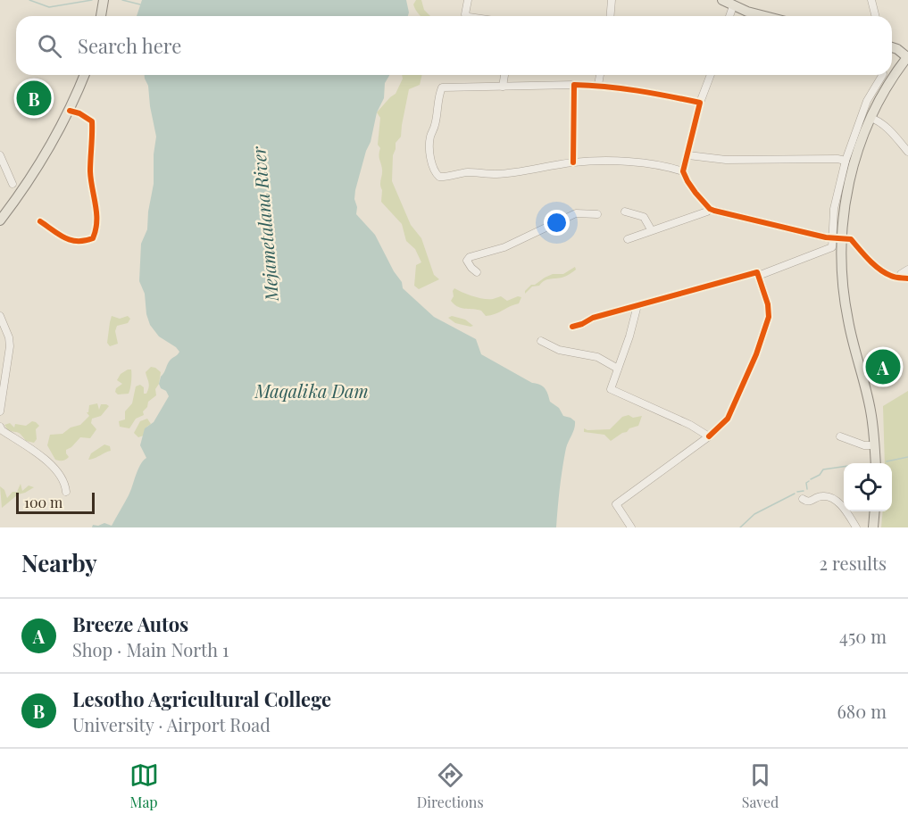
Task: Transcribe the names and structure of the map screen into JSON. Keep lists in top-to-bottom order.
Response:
{
  "water": ["Mejametalana River", "Maqalika Dam"],
  "scale_bar": "100 m",
  "page": {
    "search": "Search here",
    "pins": ["B", "A"],
    "scale": "100 m",
    "heading": ["Nearby", "2 results"],
    "list": [
      {
        "mark": "A",
        "name": "Breeze Autos",
        "note": "Shop · Main North 1",
        "value": "450 m"
      },
      {
        "mark": "B",
        "name": "Lesotho Agricultural College",
        "note": "University · Airport Road",
        "value": "680 m"
      }
    ],
    "nav": ["Map", "Directions", "Saved"]
  }
}
